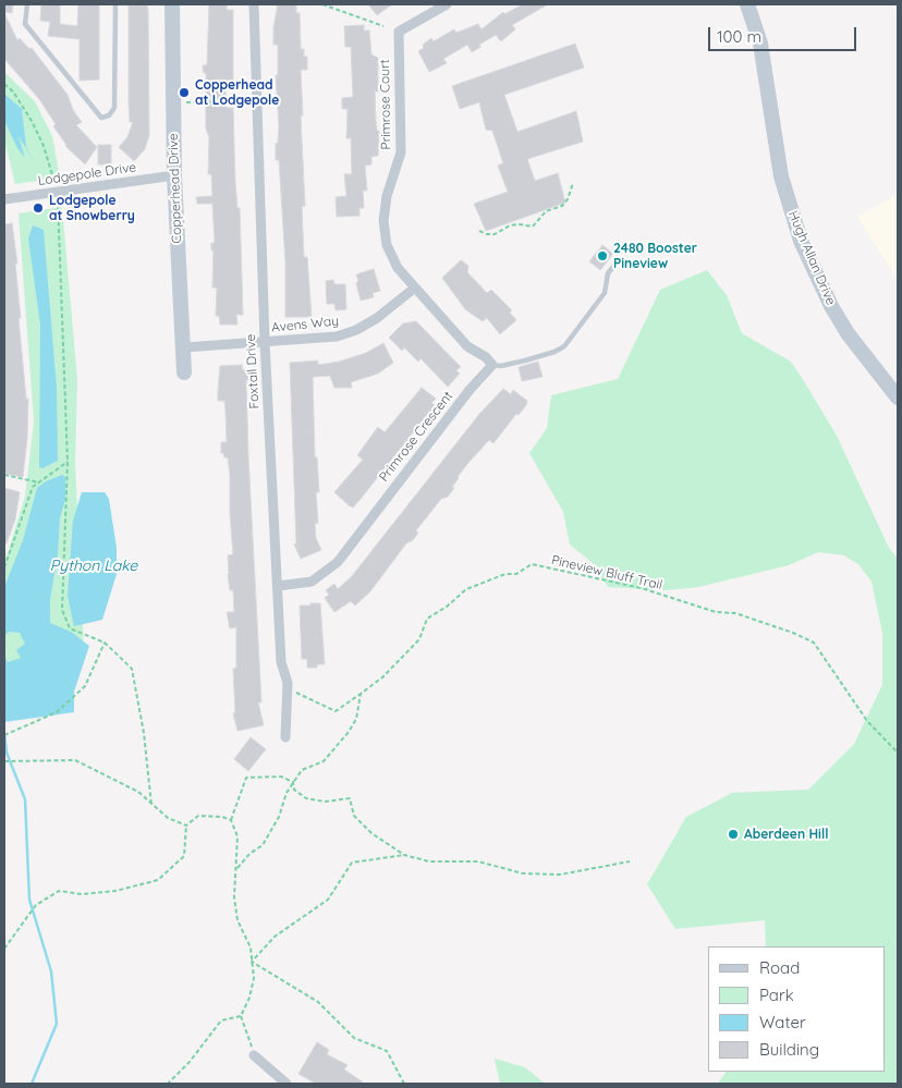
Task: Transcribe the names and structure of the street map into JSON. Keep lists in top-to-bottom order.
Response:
{
  "streets": {
    "main road": ["Copperhead Drive", "Hugh Allan Drive"],
    "street": [
      "Primrose Court",
      "Lodgepole Drive",
      "Avens Way",
      "Foxtail Drive",
      "Primrose Crescent"
    ],
    "path": ["Pineview Bluff Trail"]
  },
  "crossings": [
    ["Primrose Court", "Avens Way"],
    ["Lodgepole Drive", "Copperhead Drive"],
    ["Copperhead Drive", "Avens Way"],
    ["Avens Way", "Foxtail Drive"],
    ["Foxtail Drive", "Primrose Crescent"],
    ["Foxtail Drive", "Pineview Bluff Trail"]
  ],
  "water": ["Python Lake"],
  "places": [
    "Copperhead at Lodgepole",
    "Lodgepole at Snowberry",
    "2480 Booster Pineview",
    "Aberdeen Hill"
  ],
  "legend": [
    "Road",
    "Park",
    "Water",
    "Building"
  ],
  "scale_bar": "100 m"
}
